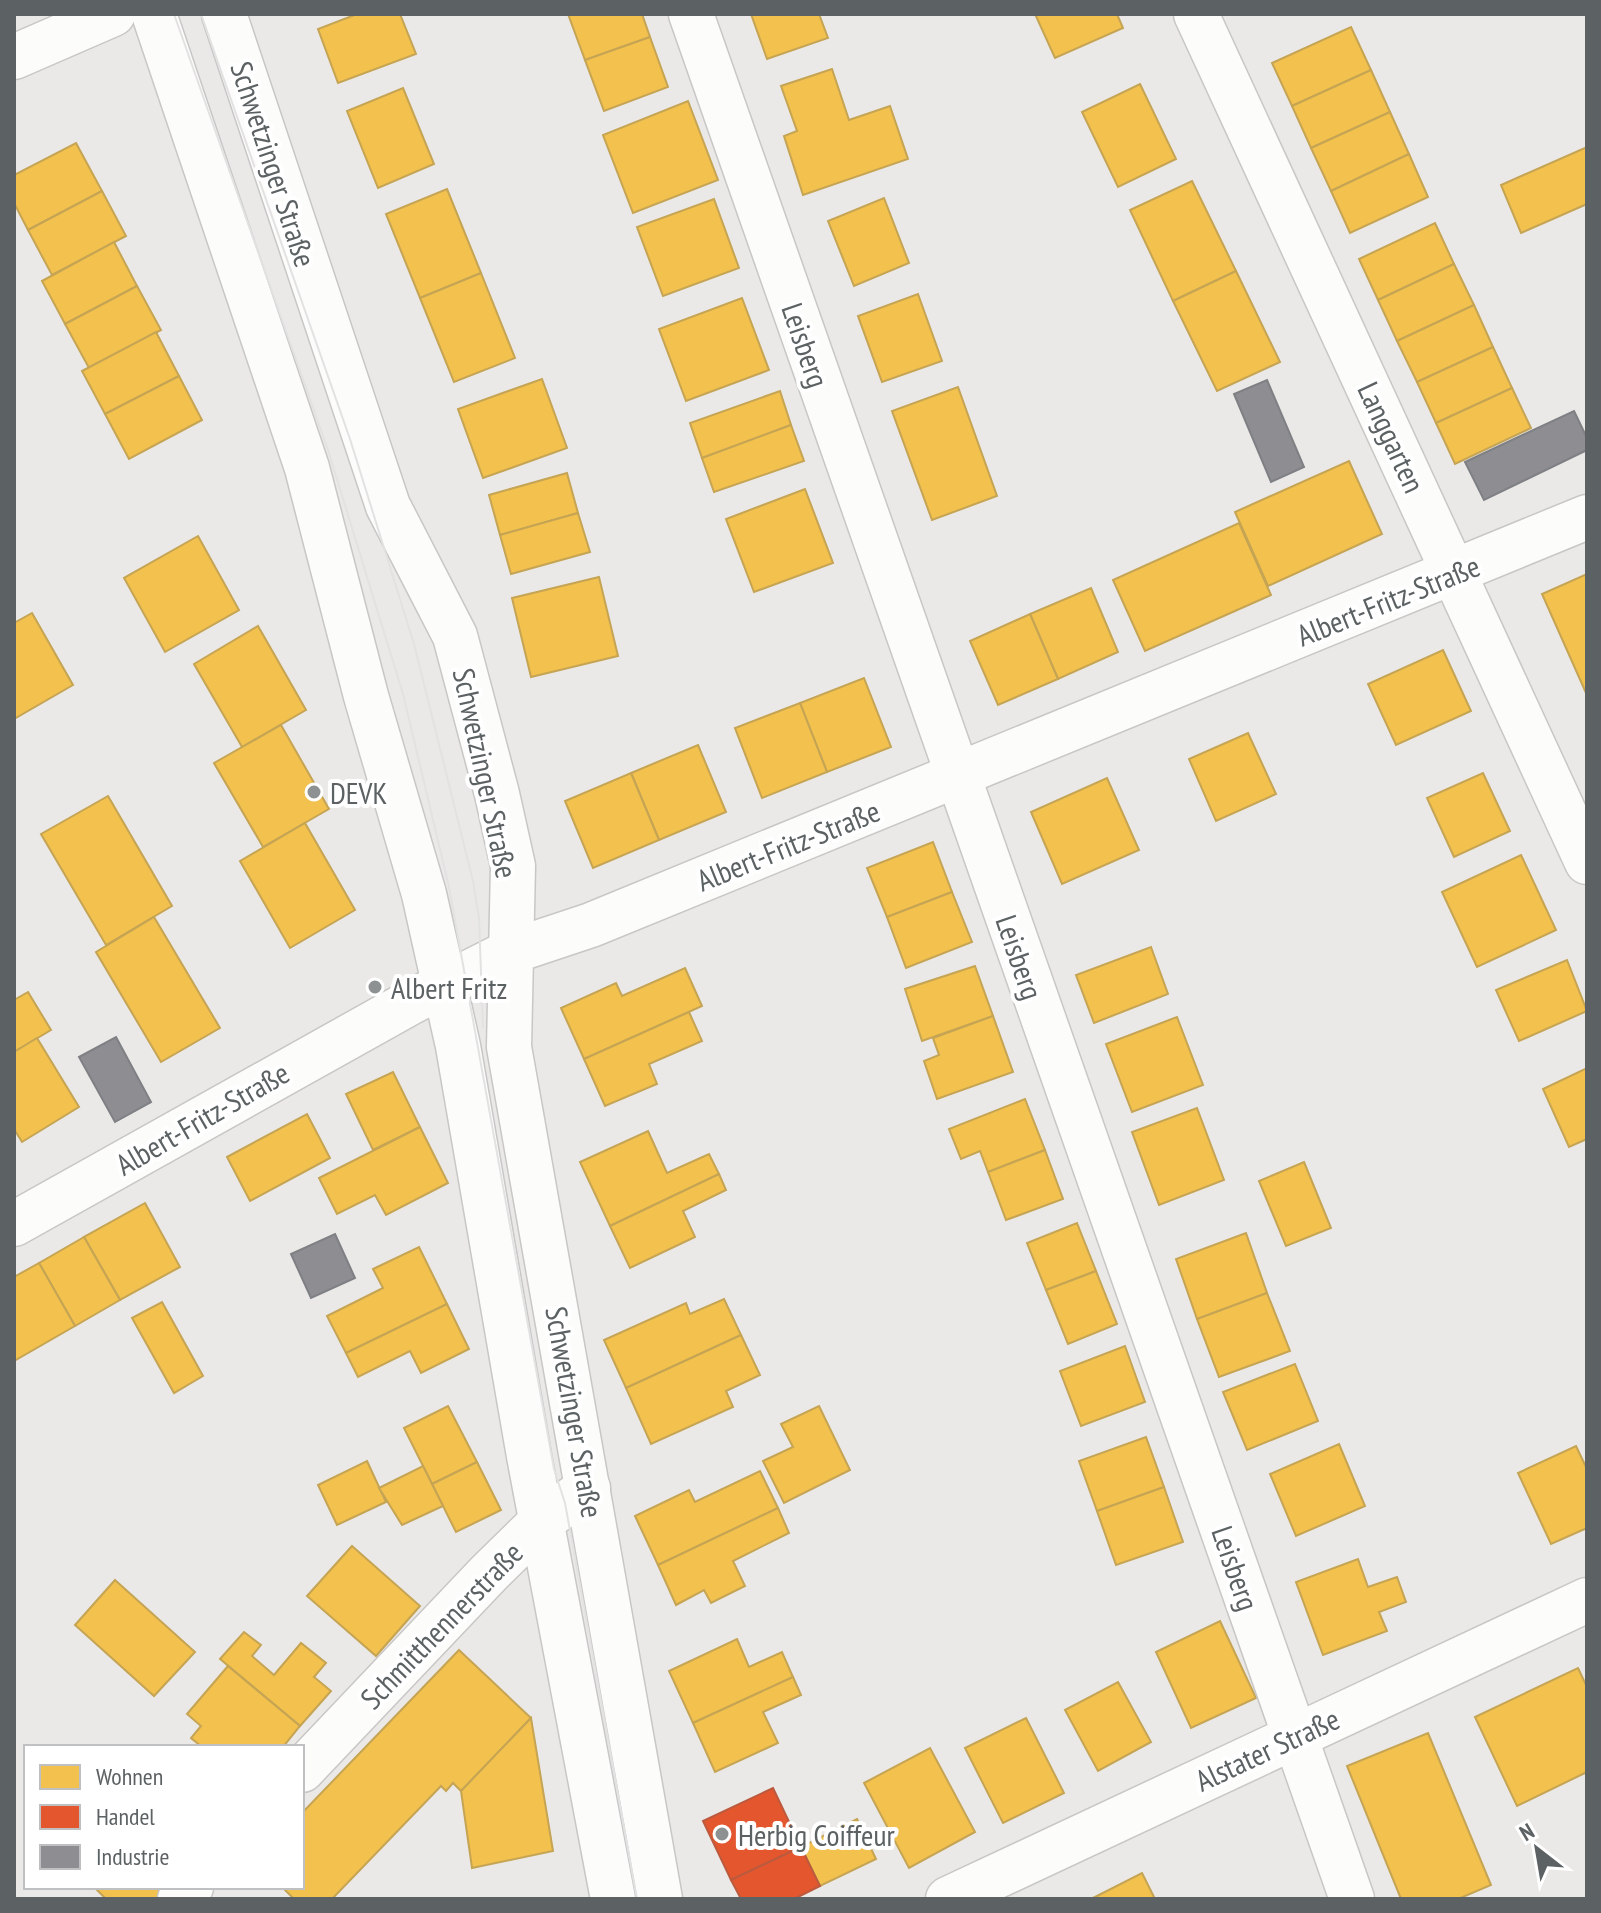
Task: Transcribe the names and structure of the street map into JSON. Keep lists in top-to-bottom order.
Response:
{
  "streets": {
    "street": [
      "Schwetzinger Straße",
      "Leisberg",
      "Langgarten",
      "Albert-Fritz-Straße",
      "Schmitthennerstraße",
      "Alstater Straße"
    ]
  },
  "crossings": [
    ["Schwetzinger Straße", "Albert-Fritz-Straße"],
    ["Schwetzinger Straße", "Schmitthennerstraße"],
    ["Leisberg", "Albert-Fritz-Straße"],
    ["Leisberg", "Alstater Straße"],
    ["Langgarten", "Albert-Fritz-Straße"]
  ],
  "places": ["DEVK", "Albert Fritz", "Herbig Coiffeur"],
  "legend": ["Wohnen", "Handel", "Industrie"],
  "north": "top left"
}
